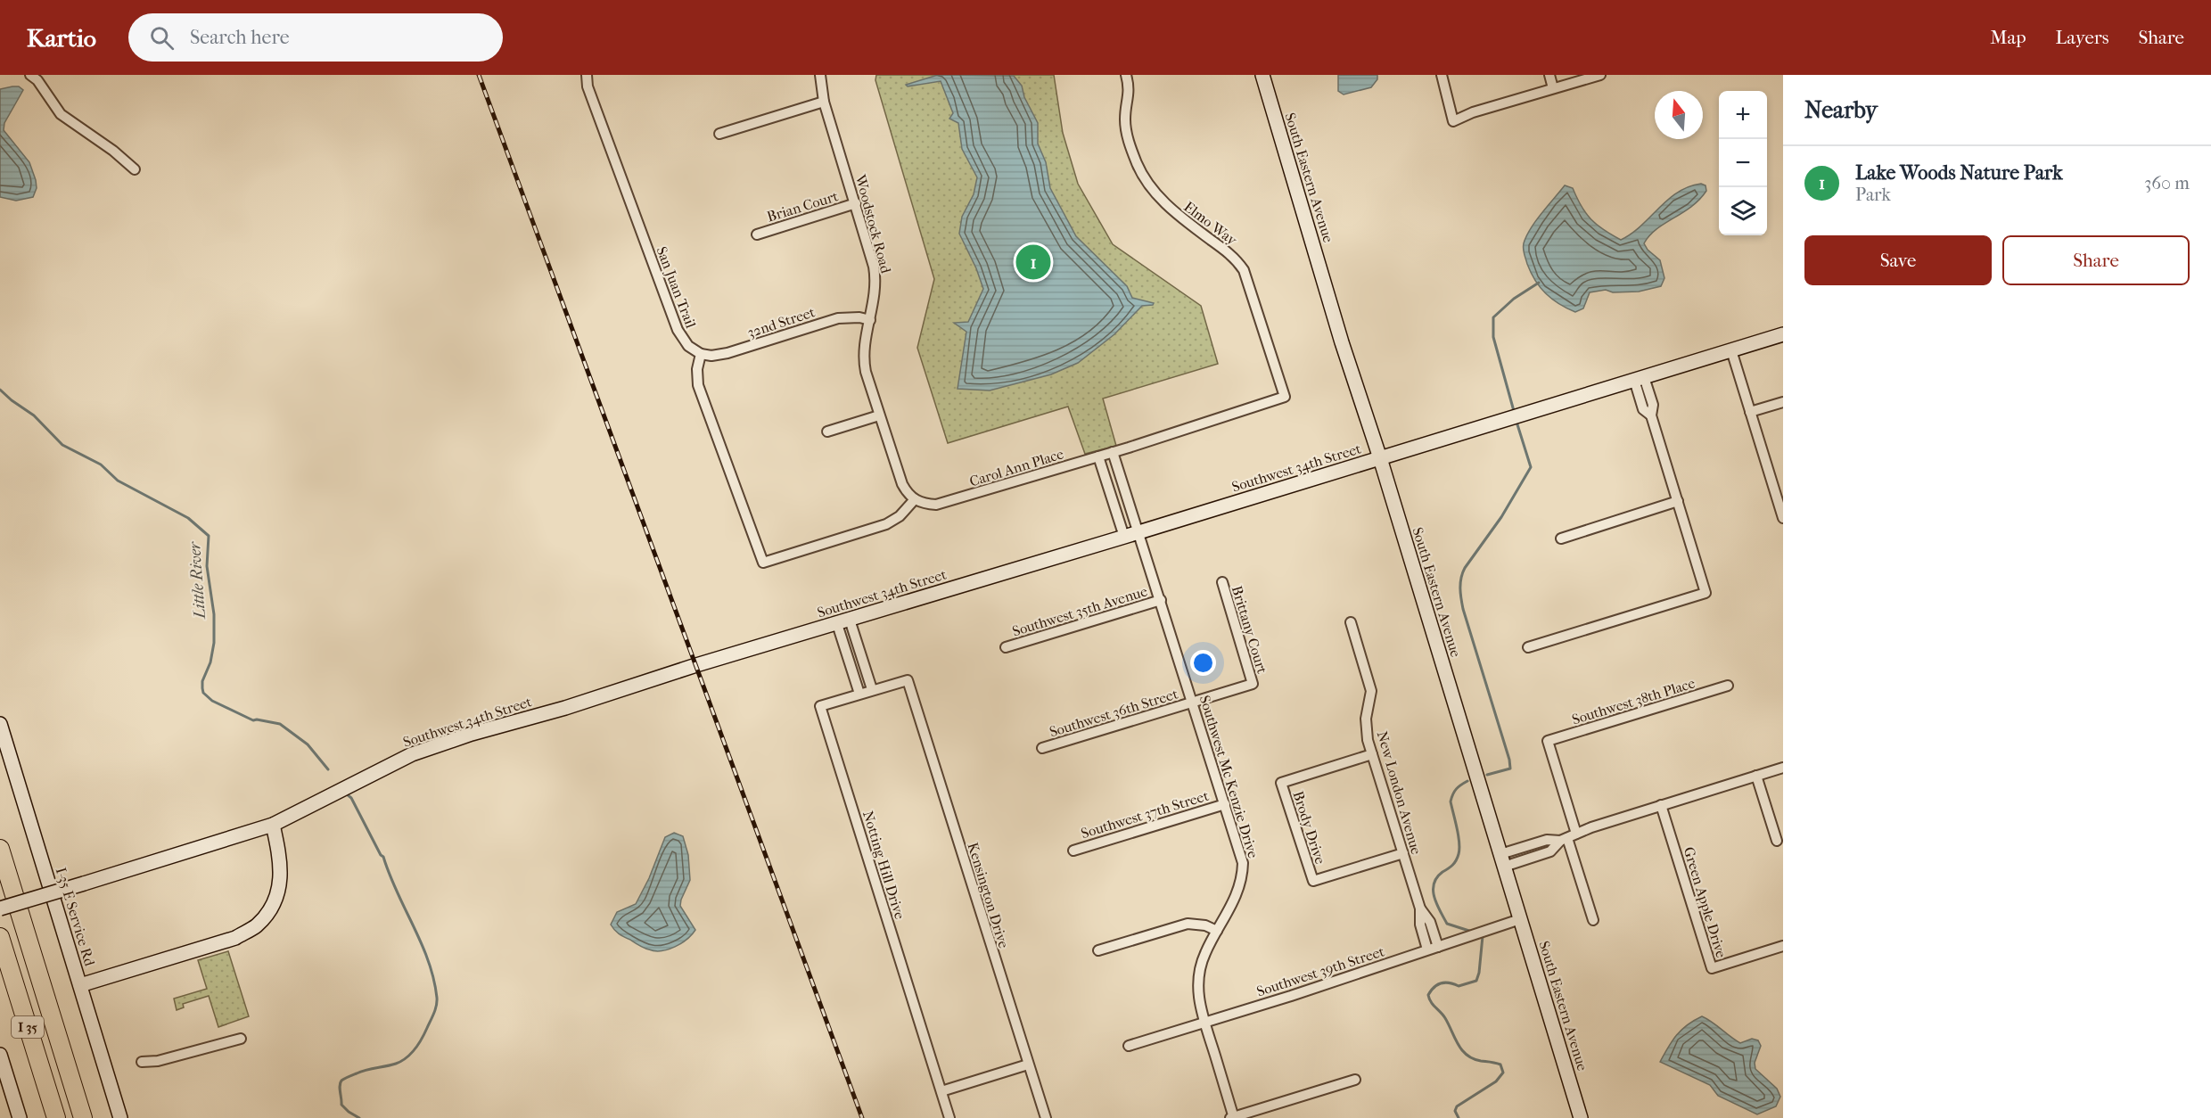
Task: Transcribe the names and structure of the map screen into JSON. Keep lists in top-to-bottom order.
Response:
{
  "streets": {
    "highway": ["I 35"],
    "street": [
      "South Eastern Avenue",
      "Brian Court",
      "Elmo Way",
      "Woodstock Road",
      "San Juan Trail",
      "32nd Street",
      "Carol Ann Place",
      "Southwest 34th Street",
      "Southwest 35th Avenue",
      "Brittany Court",
      "Southwest 38th Place",
      "Southwest 36th Street",
      "Southwest Mc Kenzie Drive",
      "New London Avenue",
      "Southwest 37th Street",
      "Brody Drive",
      "Notting Hill Drive",
      "Kensington Drive",
      "Green Apple Drive",
      "I-35 E Service Rd",
      "Southwest 39th Street"
    ]
  },
  "crossings": [
    ["South Eastern Avenue", "Southwest 34th Street"],
    ["South Eastern Avenue", "Southwest 39th Street"],
    ["Brian Court", "Woodstock Road"],
    ["Elmo Way", "Carol Ann Place"],
    ["Woodstock Road", "32nd Street"],
    ["Woodstock Road", "Carol Ann Place"],
    ["San Juan Trail", "32nd Street"],
    ["Carol Ann Place", "Southwest Mc Kenzie Drive"],
    ["Southwest 34th Street", "Southwest Mc Kenzie Drive"],
    ["Southwest 35th Avenue", "Southwest Mc Kenzie Drive"],
    ["Brittany Court", "Southwest 36th Street"],
    ["Southwest 36th Street", "Southwest Mc Kenzie Drive"],
    ["Southwest Mc Kenzie Drive", "Southwest 37th Street"],
    ["Southwest Mc Kenzie Drive", "Southwest 39th Street"],
    ["New London Avenue", "Brody Drive"],
    ["New London Avenue", "Southwest 39th Street"],
    ["Notting Hill Drive", "Kensington Drive"]
  ],
  "water": ["Little River"],
  "north": "top",
  "page": {
    "header": "Kartio",
    "search": "Search here",
    "nav": ["Map", "Layers", "Share"],
    "heading": "Nearby",
    "map_buttons": ["+", "−"],
    "list": [
      {
        "mark": "1",
        "name": "Lake Woods Nature Park",
        "note": "Park",
        "value": "360 m"
      }
    ],
    "buttons": ["Save", "Share"],
    "pins": "1"
  }
}
